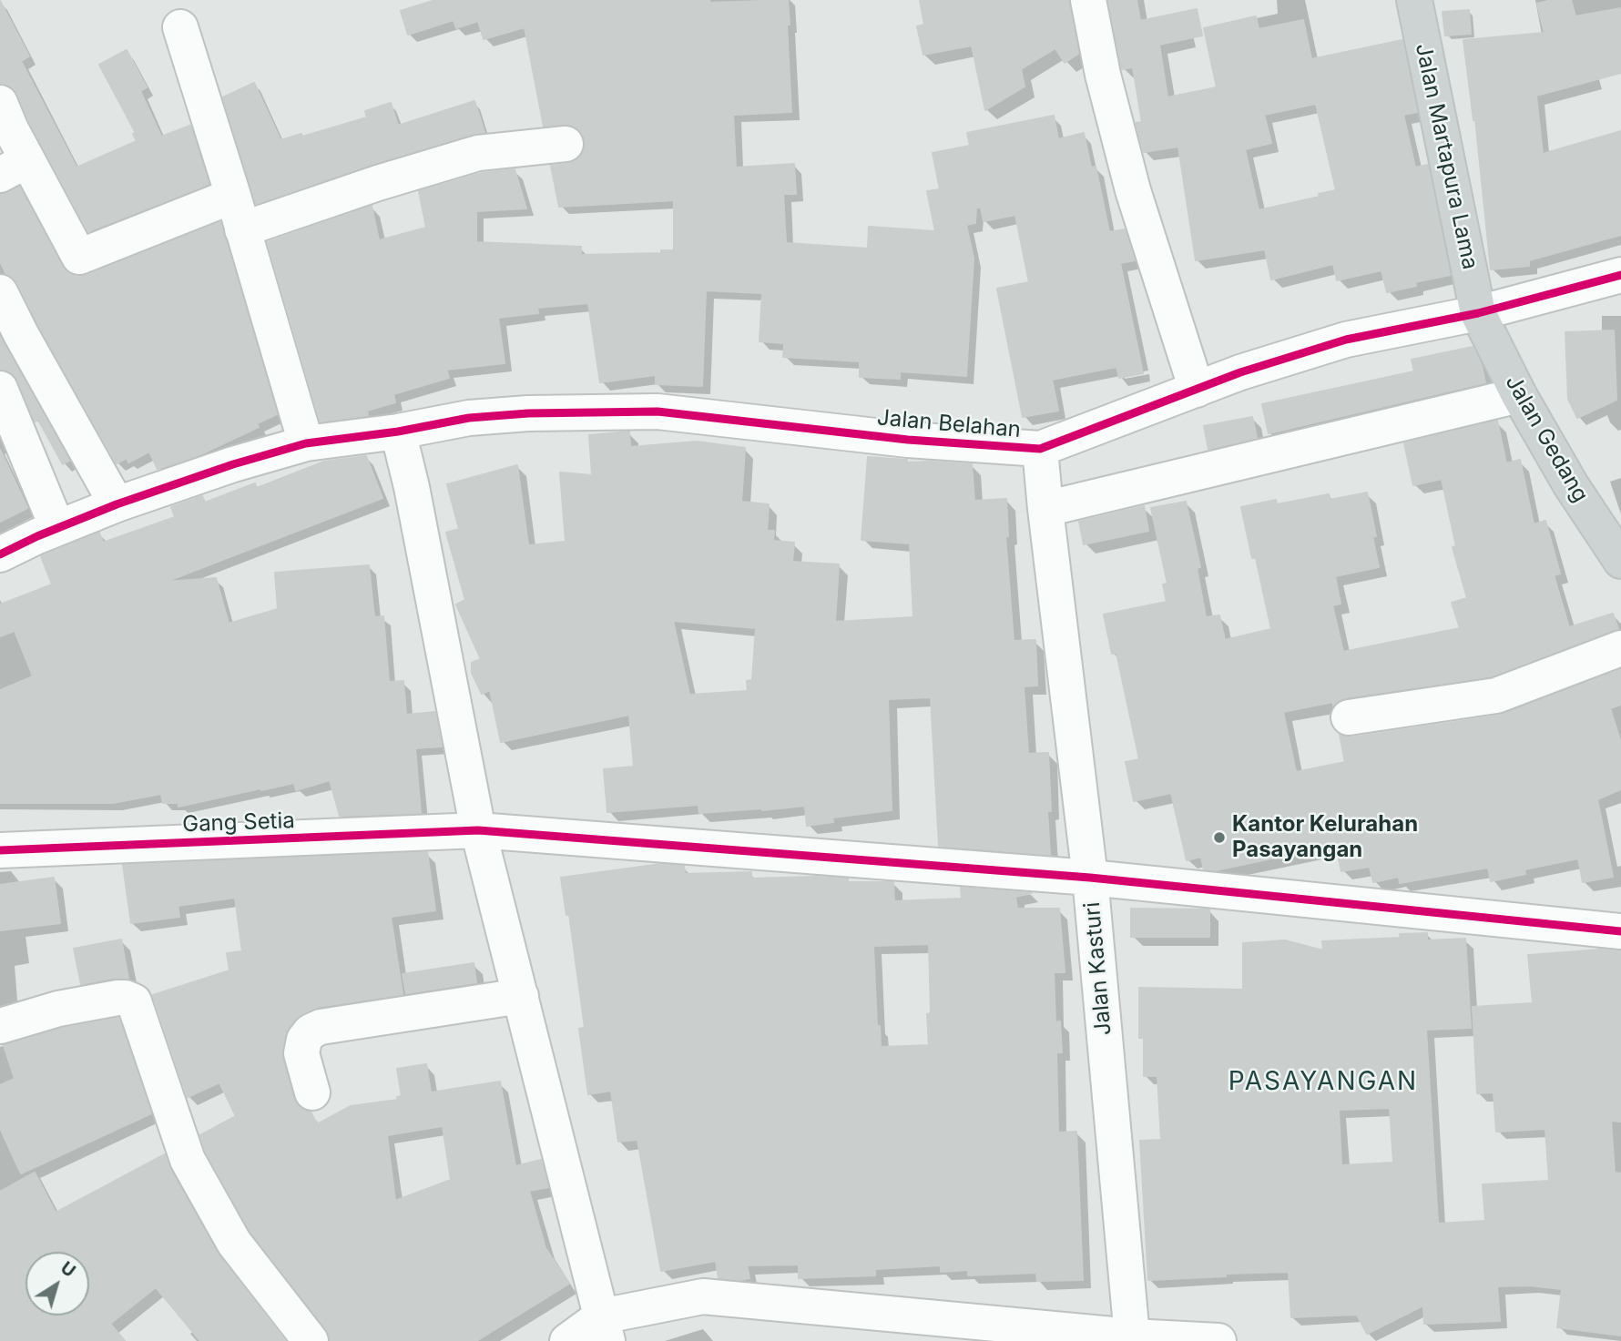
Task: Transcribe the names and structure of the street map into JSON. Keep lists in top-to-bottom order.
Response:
{
  "streets": {
    "main road": ["Jalan Martapura Lama", "Jalan Gedang"],
    "street": ["Jalan Belahan", "Gang Setia", "Jalan Kasturi"]
  },
  "crossings": [
    ["Jalan Martapura Lama", "Jalan Belahan"],
    ["Jalan Martapura Lama", "Jalan Gedang"],
    ["Jalan Belahan", "Jalan Gedang"],
    ["Jalan Belahan", "Jalan Kasturi"],
    ["Gang Setia", "Jalan Kasturi"]
  ],
  "districts": ["PASAYANGAN"],
  "places": ["Kantor Kelurahan Pasayangan"],
  "north": "top right"
}
